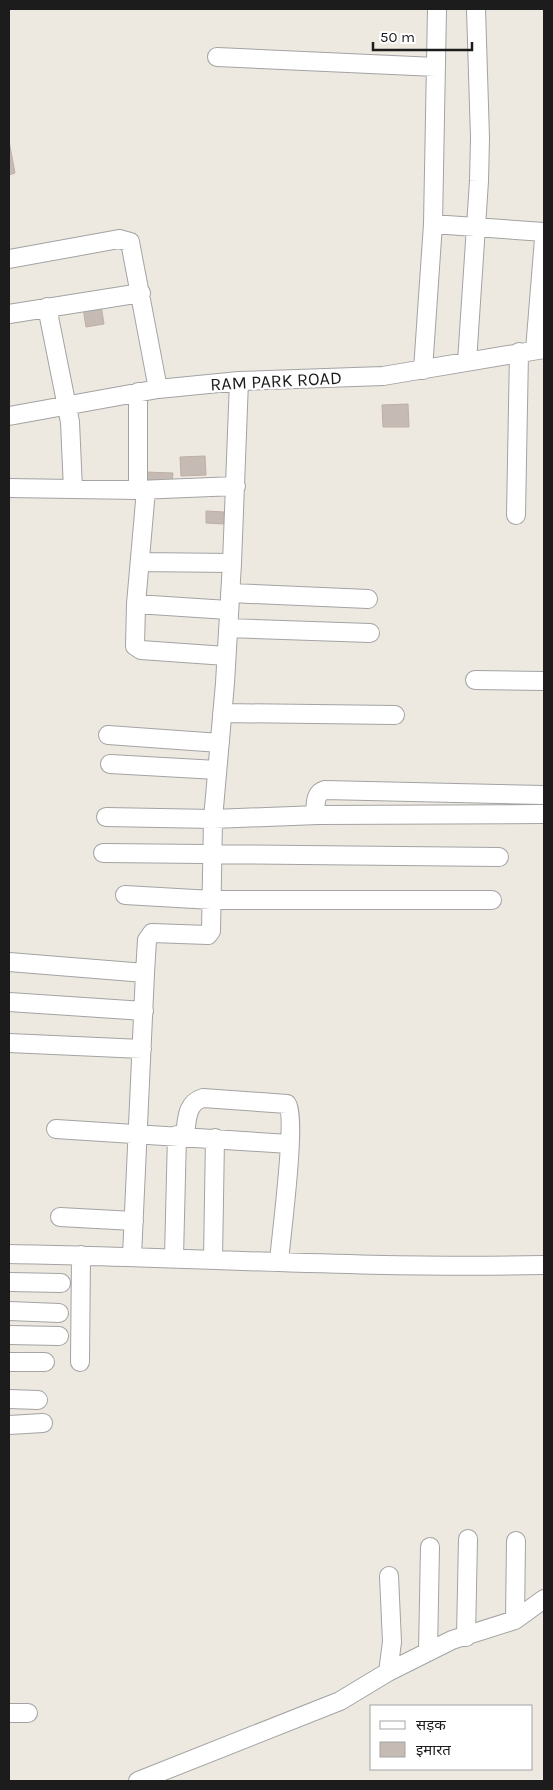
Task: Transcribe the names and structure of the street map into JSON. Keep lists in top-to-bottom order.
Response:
{
  "streets": {
    "street": ["RAM PARK ROAD"]
  },
  "legend": ["सड़क", "इमारत"],
  "scale_bar": "50 m"
}
